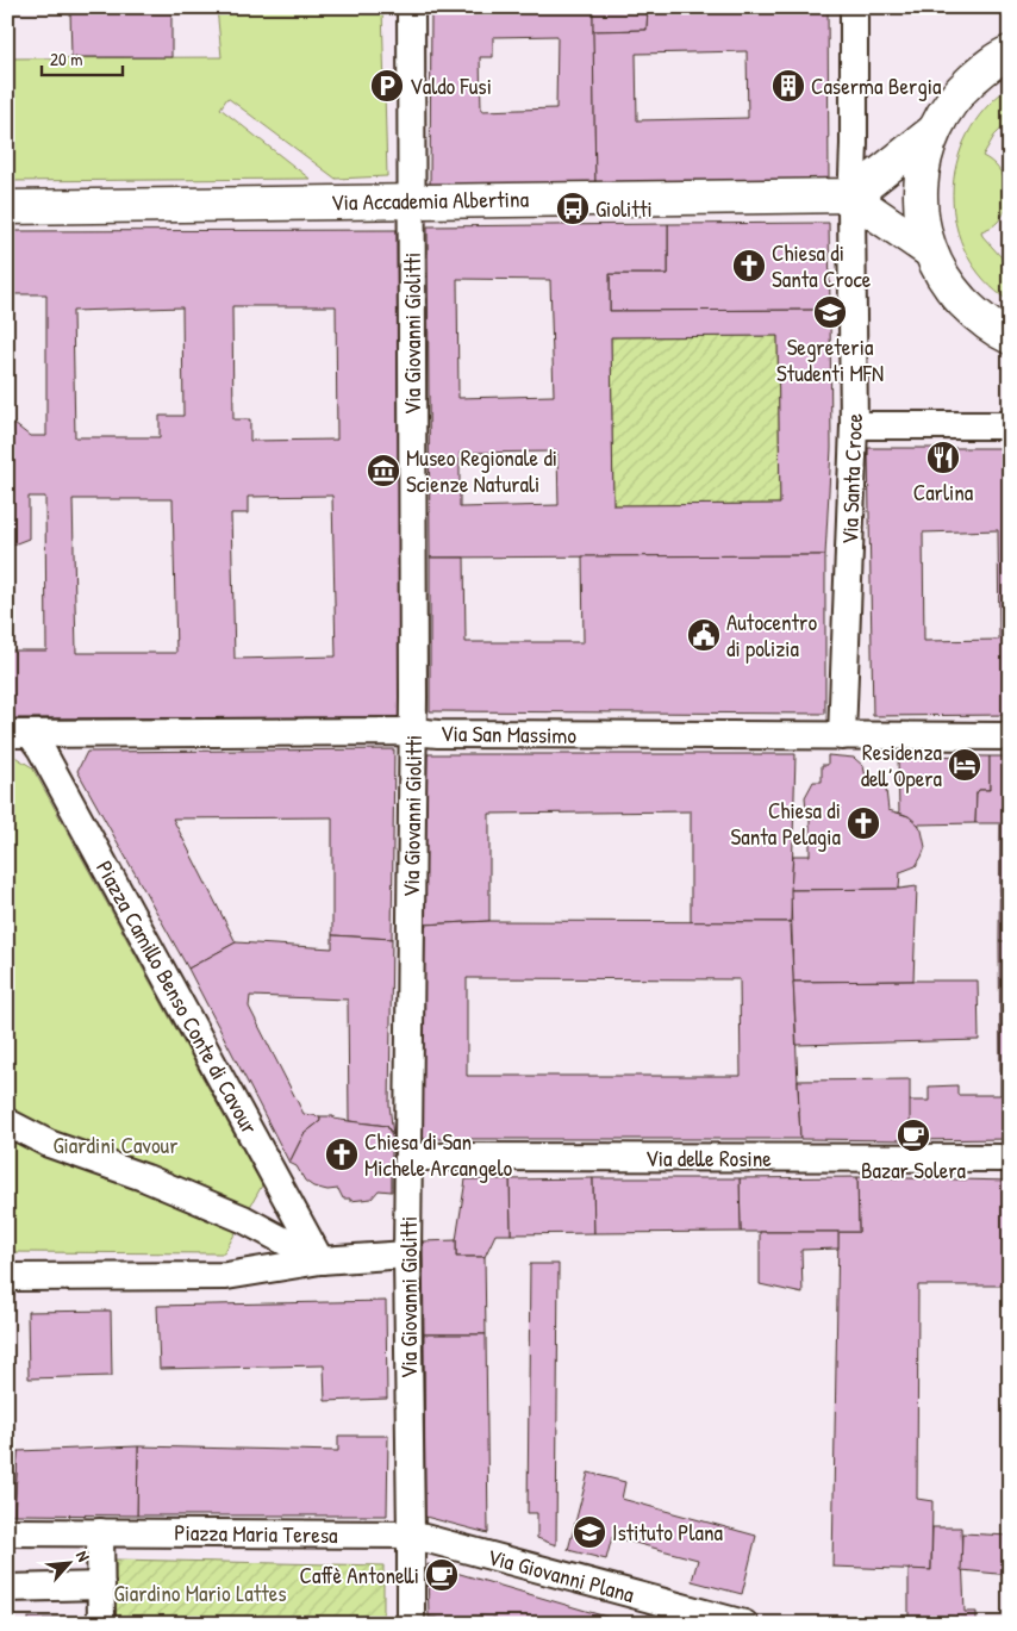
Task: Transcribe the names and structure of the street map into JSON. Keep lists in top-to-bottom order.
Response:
{
  "streets": {
    "street": [
      "Via Accademia Albertina",
      "Via Giovanni Giolitti",
      "Via Santa Croce",
      "Via San Massimo",
      "Piazza Camillo Benso Conte di Cavour",
      "Via delle Rosine",
      "Piazza Maria Teresa",
      "Via Giovanni Plana"
    ]
  },
  "crossings": [
    ["Via Accademia Albertina", "Via Giovanni Giolitti"],
    ["Via Accademia Albertina", "Via Santa Croce"],
    ["Via Giovanni Giolitti", "Via San Massimo"],
    ["Via Giovanni Giolitti", "Via delle Rosine"],
    ["Via Giovanni Giolitti", "Piazza Maria Teresa"],
    ["Via Giovanni Giolitti", "Via Giovanni Plana"],
    ["Via Santa Croce", "Via San Massimo"],
    ["Via San Massimo", "Piazza Camillo Benso Conte di Cavour"],
    ["Piazza Maria Teresa", "Via Giovanni Plana"]
  ],
  "parks": ["Giardini Cavour", "Giardino Mario Lattes"],
  "places": {
    "parking": ["Valdo Fusi"],
    "building": ["Caserma Bergia"],
    "bus stop": ["Giolitti"],
    "church": ["Chiesa di Santa Croce", "Chiesa di Santa Pelagia", "Chiesa di San Michele Arcangelo"],
    "school or university": ["Segreteria Studenti MFN", "Istituto Plana"],
    "restaurant": ["Carlina"],
    "museum": ["Museo Regionale di Scienze Naturali"],
    "public building": ["Autocentro di polizia"],
    "hotel": ["Residenza dell’Opera"],
    "cafe": ["Bazar Solera", "Caffè Antonelli"]
  },
  "scale_bar": "20 m",
  "north": "top right"
}
